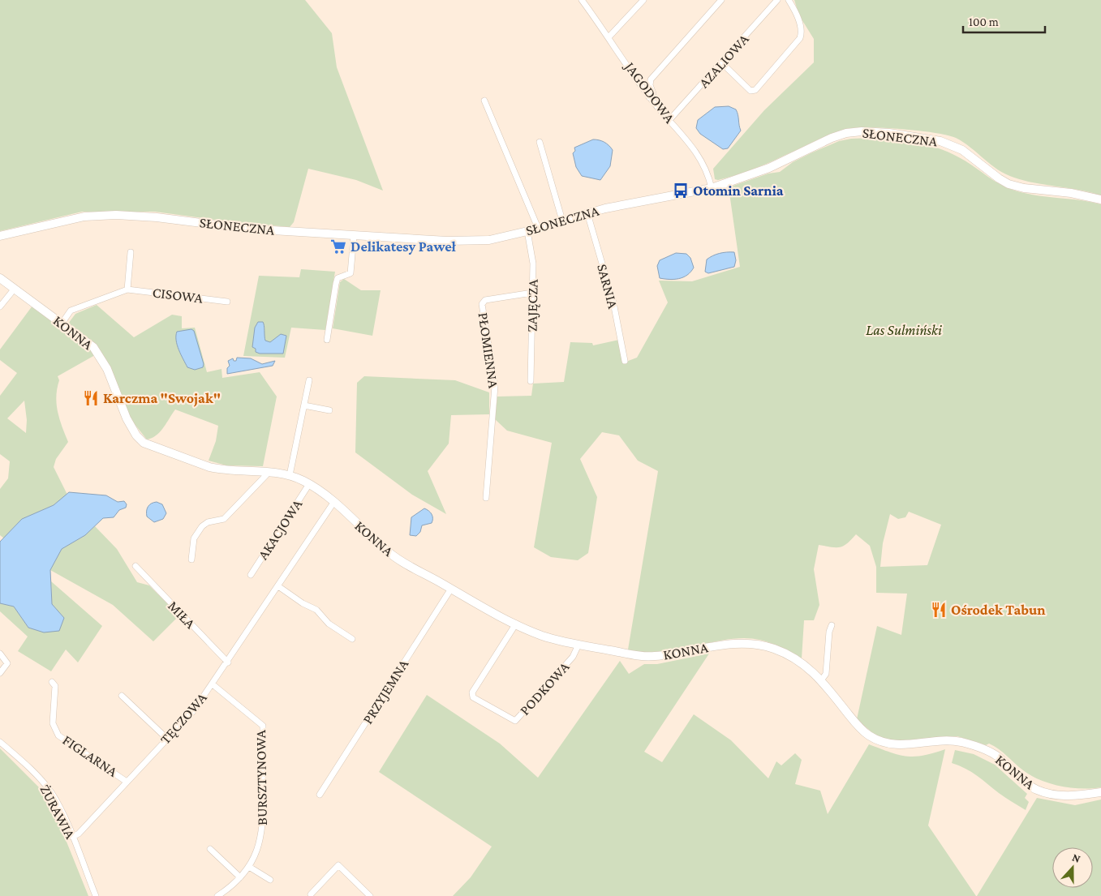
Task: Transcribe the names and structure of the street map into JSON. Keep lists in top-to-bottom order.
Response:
{
  "streets": {
    "street": [
      "AZALIOWA",
      "JAGODOWA",
      "SŁONECZNA",
      "SARNIA",
      "CISOWA",
      "ZAJĘCZA",
      "KONNA",
      "PŁOMIENNA",
      "AKACJOWA",
      "MIŁA",
      "PODKOWA",
      "PRZYJEMNA",
      "TĘCZOWA",
      "FIGLARNA",
      "BURSZTYNOWA",
      "ŻURAWIA"
    ]
  },
  "crossings": [
    ["AZALIOWA", "JAGODOWA"],
    ["JAGODOWA", "SŁONECZNA"],
    ["SŁONECZNA", "SARNIA"],
    ["SŁONECZNA", "ZAJĘCZA"],
    ["CISOWA", "KONNA"],
    ["ZAJĘCZA", "PŁOMIENNA"],
    ["KONNA", "AKACJOWA"],
    ["KONNA", "PODKOWA"],
    ["KONNA", "PRZYJEMNA"],
    ["KONNA", "TĘCZOWA"],
    ["MIŁA", "TĘCZOWA"],
    ["TĘCZOWA", "FIGLARNA"],
    ["TĘCZOWA", "BURSZTYNOWA"],
    ["TĘCZOWA", "ŻURAWIA"]
  ],
  "parks": ["Las Sulmiński"],
  "places": {
    "bus stop": ["Otomin Sarnia"],
    "supermarket": ["Delikatesy Paweł"],
    "restaurant": ["Karczma \"Swojak\"", "Ośrodek Tabun"]
  },
  "scale_bar": "100 m",
  "north": "top"
}
